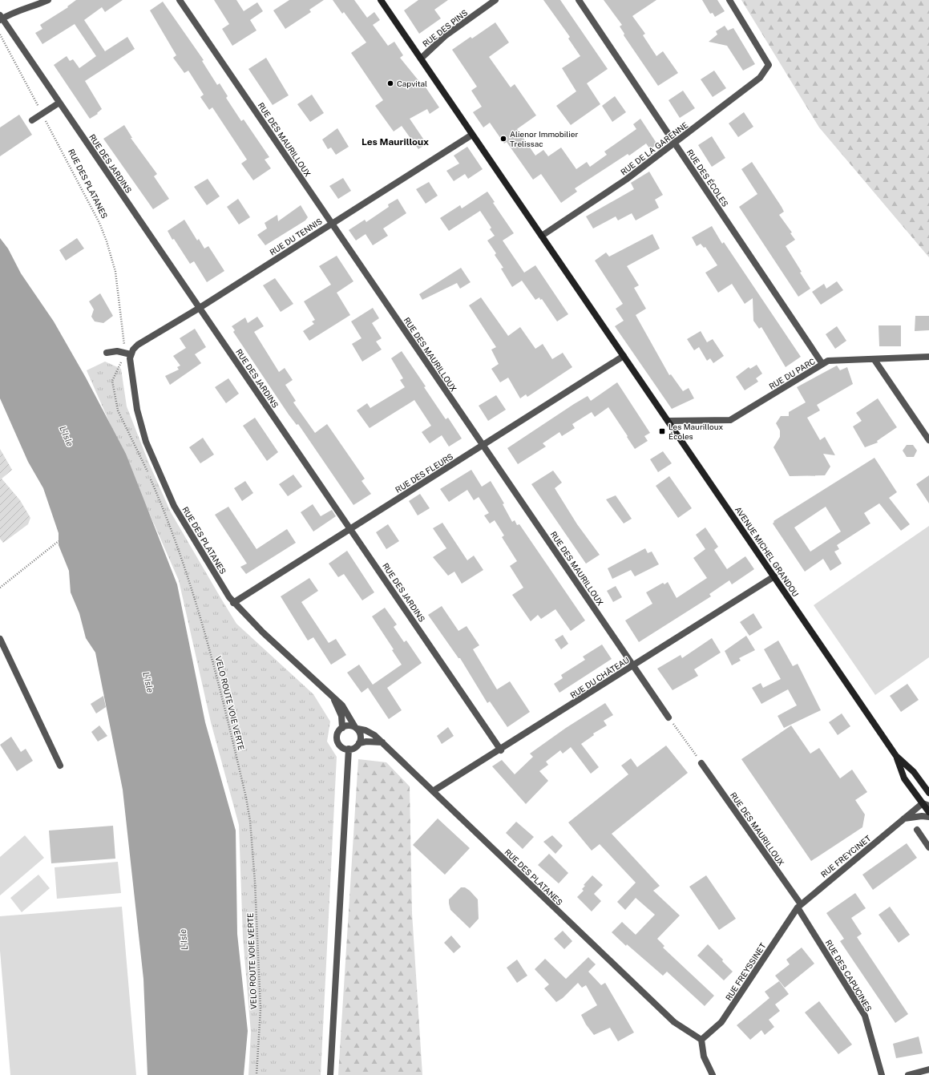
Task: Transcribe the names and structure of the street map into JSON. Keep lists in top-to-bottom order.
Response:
{
  "streets": {
    "main road": ["AVENUE MICHEL GRANDOU"],
    "street": [
      "RUE DES PINS",
      "RUE DES MAURILLOUX",
      "RUE DE LA GARENNE",
      "RUE DES JARDINS",
      "RUE DES ÉCOLES",
      "RUE DES PLATANES",
      "RUE DU TENNIS",
      "RUE DU PARC",
      "RUE DES FLEURS",
      "RUE DU CHÂTEAU",
      "RUE FREYCINET",
      "RUE FREYSSINET",
      "RUE DES CAPUCINES"
    ],
    "path": ["VELO ROUTE VOIE VERTE"]
  },
  "crossings": [
    ["RUE DES PINS", "AVENUE MICHEL GRANDOU"],
    ["RUE DES MAURILLOUX", "RUE DU TENNIS"],
    ["RUE DES MAURILLOUX", "RUE DES FLEURS"],
    ["RUE DES MAURILLOUX", "RUE DU CHÂTEAU"],
    ["RUE DES MAURILLOUX", "RUE FREYCINET"],
    ["RUE DES MAURILLOUX", "RUE FREYSSINET"],
    ["RUE DES MAURILLOUX", "RUE DES CAPUCINES"],
    ["RUE DE LA GARENNE", "RUE DES ÉCOLES"],
    ["RUE DE LA GARENNE", "AVENUE MICHEL GRANDOU"],
    ["RUE DES JARDINS", "RUE DU TENNIS"],
    ["RUE DES JARDINS", "RUE DES FLEURS"],
    ["RUE DES JARDINS", "RUE DU CHÂTEAU"],
    ["RUE DES ÉCOLES", "RUE DU PARC"],
    ["RUE DES PLATANES", "RUE DU TENNIS"],
    ["RUE DES PLATANES", "RUE DES FLEURS"],
    ["RUE DES PLATANES", "RUE DU CHÂTEAU"],
    ["RUE DES PLATANES", "VELO ROUTE VOIE VERTE"],
    ["RUE DES PLATANES", "RUE FREYSSINET"],
    ["RUE DU TENNIS", "AVENUE MICHEL GRANDOU"],
    ["RUE DU PARC", "AVENUE MICHEL GRANDOU"],
    ["RUE DES FLEURS", "AVENUE MICHEL GRANDOU"],
    ["AVENUE MICHEL GRANDOU", "RUE DU CHÂTEAU"],
    ["AVENUE MICHEL GRANDOU", "RUE FREYCINET"],
    ["RUE FREYCINET", "RUE FREYSSINET"],
    ["RUE FREYCINET", "RUE DES CAPUCINES"],
    ["RUE FREYSSINET", "RUE DES CAPUCINES"]
  ],
  "districts": ["Les Maurilloux"],
  "water": ["L'Isle"],
  "places": {
    "other": ["Capvital", "Alienor Immobilier Trelissac"],
    "transit": ["Les Maurilloux Écoles"]
  }
}
